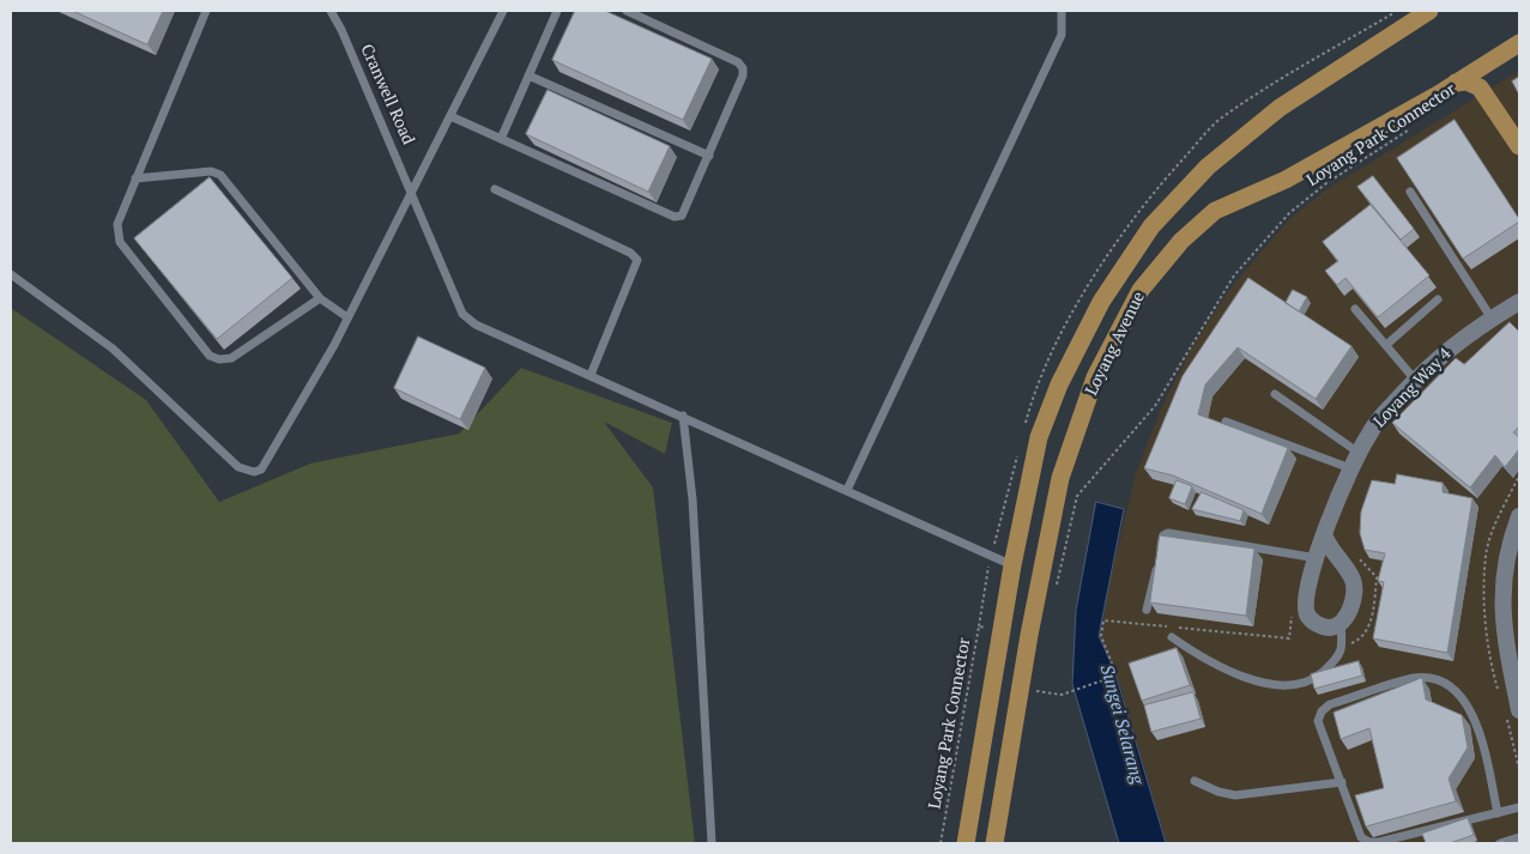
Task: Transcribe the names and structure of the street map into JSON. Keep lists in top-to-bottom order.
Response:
{
  "streets": {
    "main road": ["Loyang Avenue"],
    "street": ["Loyang Way 4"],
    "lane": ["Cranwell Road"],
    "path": ["Loyang Park Connector"]
  },
  "crossings": [
    ["Cranwell Road", "Loyang Avenue"],
    ["Loyang Park Connector", "Loyang Avenue"]
  ],
  "water": ["Sungei Selarang"]
}
